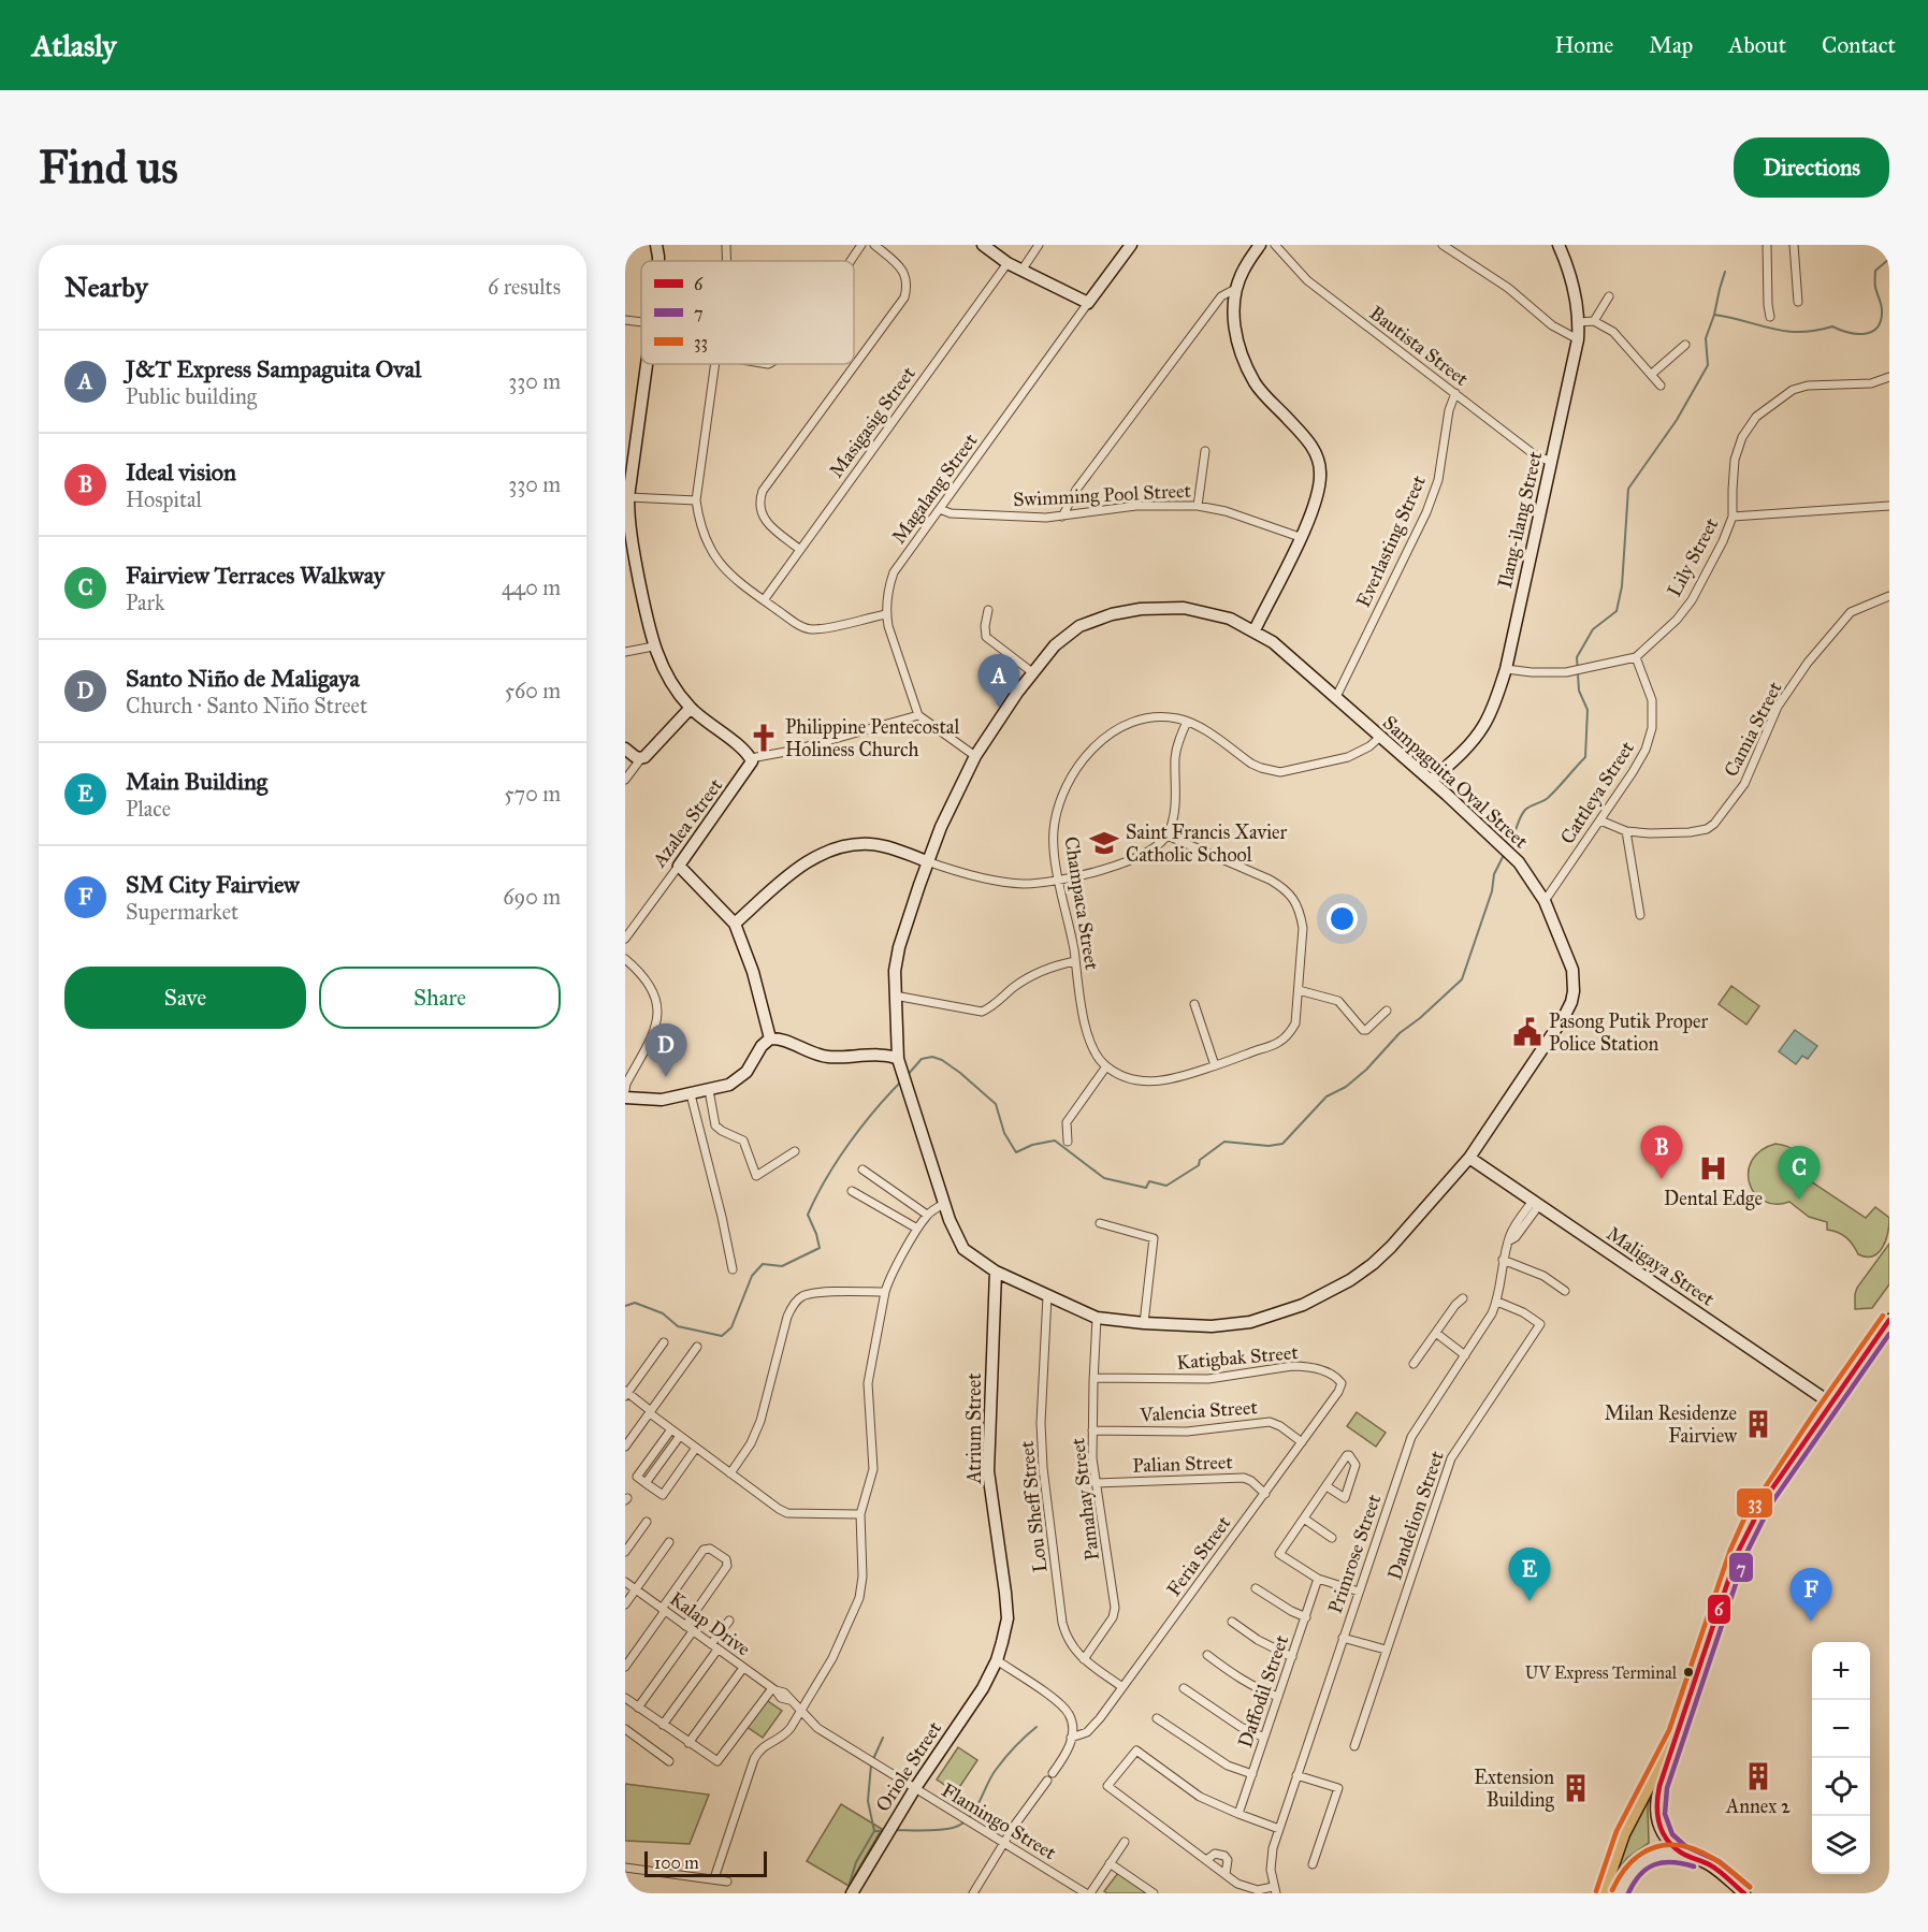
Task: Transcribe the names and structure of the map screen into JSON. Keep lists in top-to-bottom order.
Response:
{
  "streets": {
    "street": [
      "Bautista Street",
      "Masigasig Street",
      "Magalang Street",
      "Swimming Pool Street",
      "Ilang-ilang Street",
      "Everlasting Street",
      "Lily Street",
      "Camia Street",
      "Sampaguita Oval Street",
      "Cattleya Street",
      "Azalea Street",
      "Champaca Street",
      "Maligaya Street",
      "Katigbak Street",
      "Valencia Street",
      "Atrium Street",
      "Palian Street",
      "Pamahay Street",
      "Lou Sheff Street",
      "Dandelion Street",
      "Primrose Street",
      "Feria Street",
      "Kalap Drive",
      "Daffodil Street",
      "Oriole Street",
      "Flamingo Street"
    ]
  },
  "crossings": [
    ["Bautista Street", "Ilang-ilang Street"],
    ["Bautista Street", "Everlasting Street"],
    ["Magalang Street", "Swimming Pool Street"],
    ["Ilang-ilang Street", "Lily Street"],
    ["Ilang-ilang Street", "Sampaguita Oval Street"],
    ["Everlasting Street", "Sampaguita Oval Street"],
    ["Lily Street", "Cattleya Street"],
    ["Camia Street", "Cattleya Street"],
    ["Sampaguita Oval Street", "Cattleya Street"],
    ["Sampaguita Oval Street", "Champaca Street"],
    ["Sampaguita Oval Street", "Maligaya Street"],
    ["Sampaguita Oval Street", "Atrium Street"],
    ["Sampaguita Oval Street", "Pamahay Street"],
    ["Sampaguita Oval Street", "Lou Sheff Street"],
    ["Maligaya Street", "Primrose Street"],
    ["Katigbak Street", "Pamahay Street"],
    ["Katigbak Street", "Feria Street"],
    ["Valencia Street", "Pamahay Street"],
    ["Valencia Street", "Feria Street"],
    ["Atrium Street", "Oriole Street"],
    ["Palian Street", "Pamahay Street"],
    ["Palian Street", "Feria Street"],
    ["Pamahay Street", "Lou Sheff Street"],
    ["Lou Sheff Street", "Feria Street"],
    ["Dandelion Street", "Primrose Street"],
    ["Kalap Drive", "Flamingo Street"],
    ["Oriole Street", "Flamingo Street"]
  ],
  "places": {
    "church": ["Philippine Pentecostal Holiness Church"],
    "school or university": ["Saint Francis Xavier Catholic School"],
    "public building": ["Pasong Putik Proper Police Station"],
    "hospital": ["Dental Edge"],
    "building": ["Milan Residenze Fairview", "Annex 2", "Extension Building"],
    "other": ["UV Express Terminal"]
  },
  "lines": ["transit line 33", "transit line 6", "transit line 7"],
  "legend": ["6", "7", "33"],
  "scale_bar": "100 m",
  "page": {
    "header": "Atlasly",
    "nav": [
      "Home",
      "Map",
      "About",
      "Contact"
    ],
    "buttons": [
      "Directions",
      ["Save", "Share"]
    ],
    "title": "Find us",
    "heading": ["Nearby", "6 results"],
    "list": [
      {
        "mark": "A",
        "name": "J&T Express Sampaguita Oval",
        "note": "Public building",
        "value": "330 m"
      },
      {
        "mark": "B",
        "name": "Ideal vision",
        "note": "Hospital",
        "value": "330 m"
      },
      {
        "mark": "C",
        "name": "Fairview Terraces Walkway",
        "note": "Park",
        "value": "440 m"
      },
      {
        "mark": "D",
        "name": "Santo Niño de Maligaya",
        "note": "Church · Santo Niño Street",
        "value": "560 m"
      },
      {
        "mark": "E",
        "name": "Main Building",
        "note": "Place",
        "value": "570 m"
      },
      {
        "mark": "F",
        "name": "SM City Fairview",
        "note": "Supermarket",
        "value": "690 m"
      }
    ],
    "pins": [
      "A",
      "D",
      "B",
      "C",
      "E",
      "F"
    ],
    "map_buttons": ["+", "−"],
    "scale": "100 m"
  }
}
